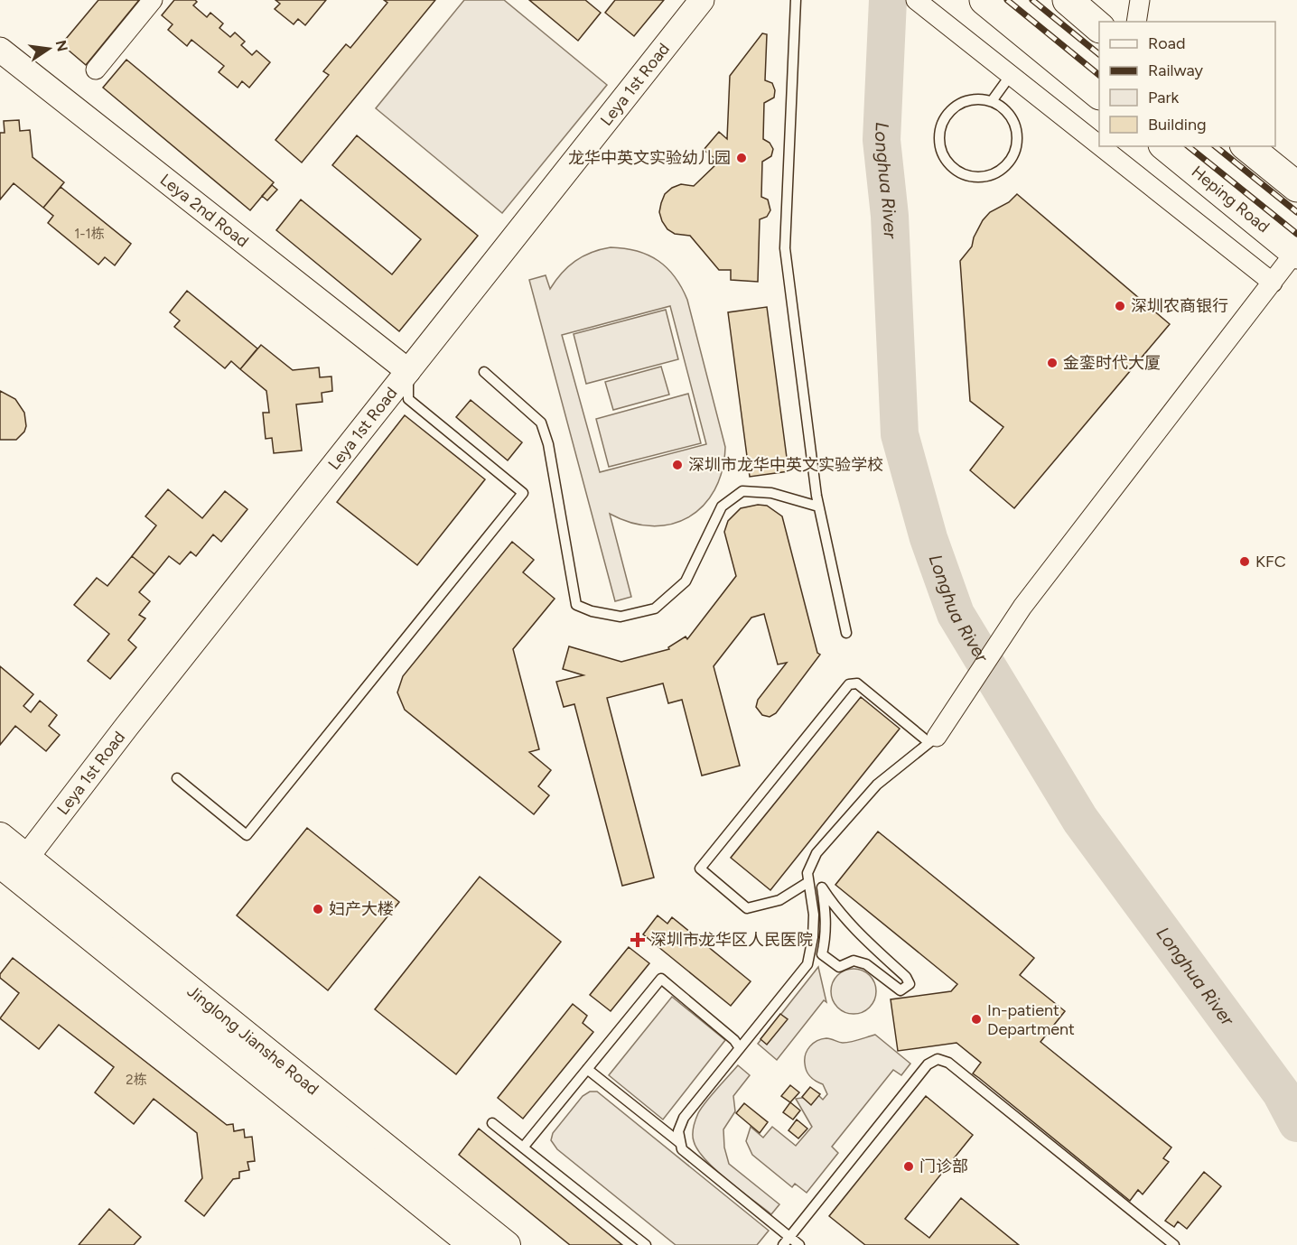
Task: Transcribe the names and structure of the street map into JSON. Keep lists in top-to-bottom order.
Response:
{
  "streets": {
    "main road": ["Heping Road", "Jinglong Jianshe Road"],
    "street": ["Leya 1st Road", "Leya 2nd Road"]
  },
  "crossings": [
    ["Leya 1st Road", "Leya 2nd Road"],
    ["Leya 1st Road", "Jinglong Jianshe Road"]
  ],
  "water": ["Longhua River"],
  "places": {
    "other": [
      "龙华中英文实验幼儿园",
      "深圳农商银行",
      "金銮时代大厦",
      "深圳市龙华中英文实验学校",
      "KFC",
      "妇产大楼",
      "In-patient Department",
      "门诊部"
    ],
    "health": ["深圳市龙华区人民医院"]
  },
  "house_numbers": ["1-1栋", "2栋"],
  "legend": [
    "Road",
    "Railway",
    "Park",
    "Building"
  ],
  "north": "right"
}
